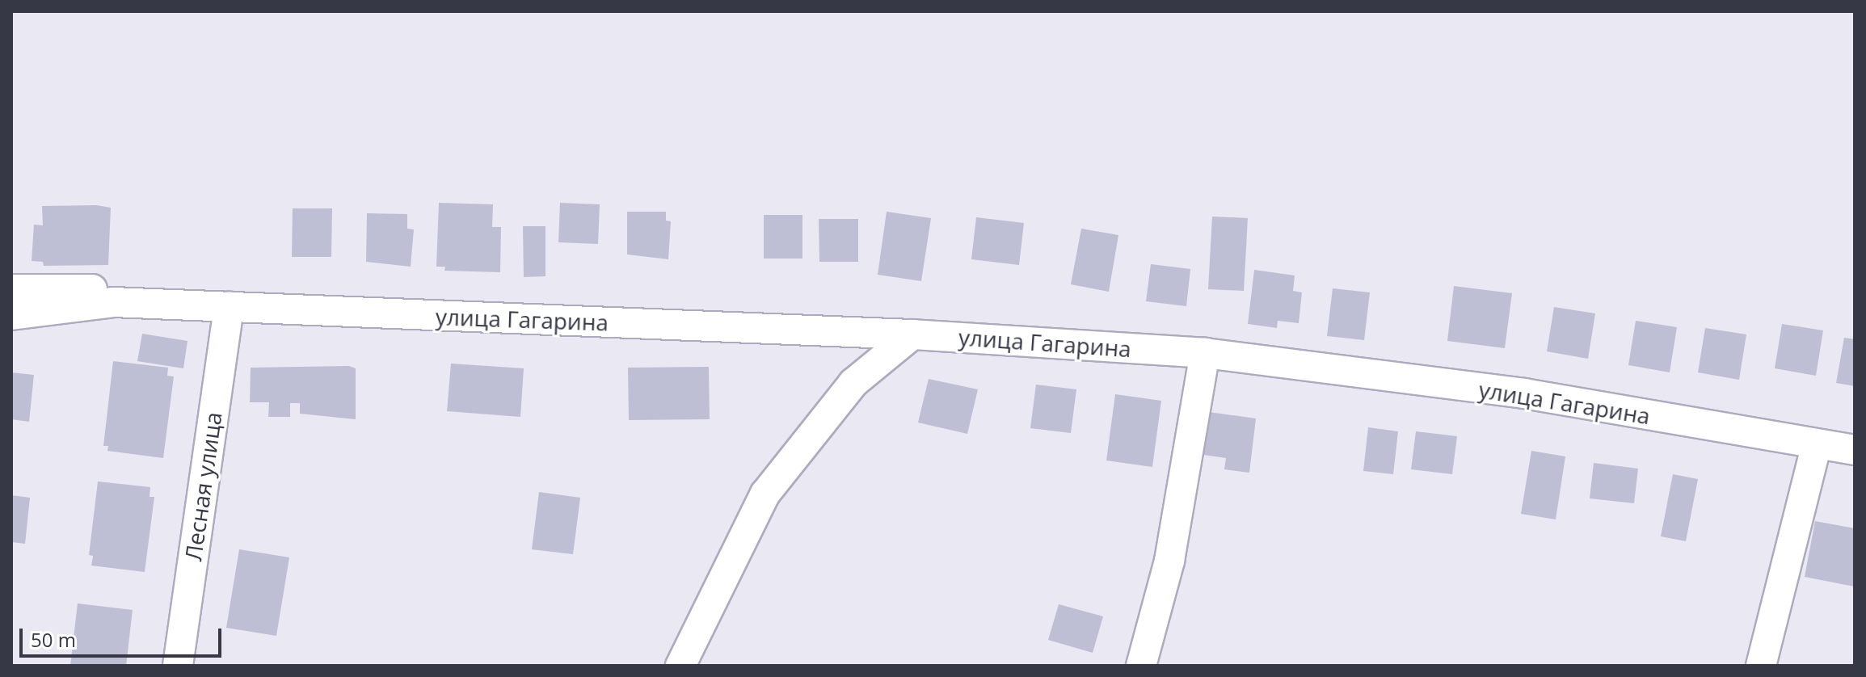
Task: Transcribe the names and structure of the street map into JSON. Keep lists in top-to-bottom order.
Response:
{
  "streets": {
    "street": ["улица Гагарина", "Лесная улица"]
  },
  "crossings": [
    ["улица Гагарина", "Лесная улица"]
  ],
  "scale_bar": "50 m"
}
